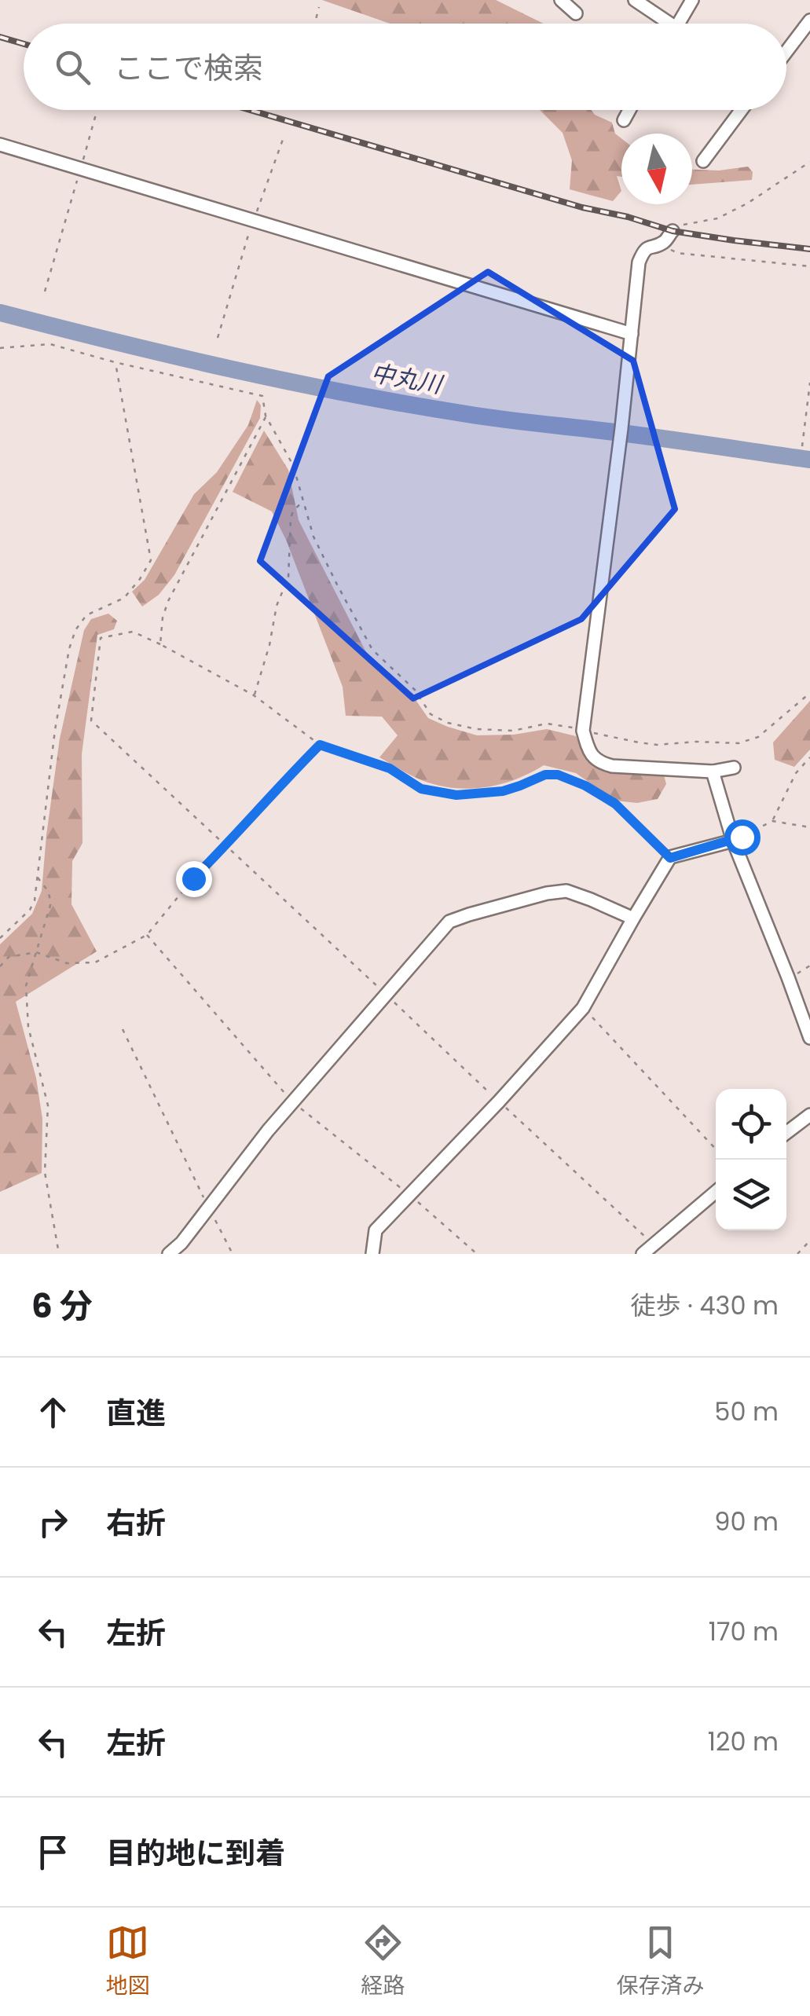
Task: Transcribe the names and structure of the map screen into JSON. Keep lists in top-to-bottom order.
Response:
{
  "water": ["中丸川"],
  "north": "bottom",
  "page": {
    "search": "ここで検索",
    "heading": ["6 分", "徒歩 · 430 m"],
    "list": [
      ["直進", "50 m"],
      ["右折", "90 m"],
      ["左折", "170 m"],
      ["左折", "120 m"],
      "目的地に到着"
    ],
    "nav": ["地図", "経路", "保存済み"]
  }
}
